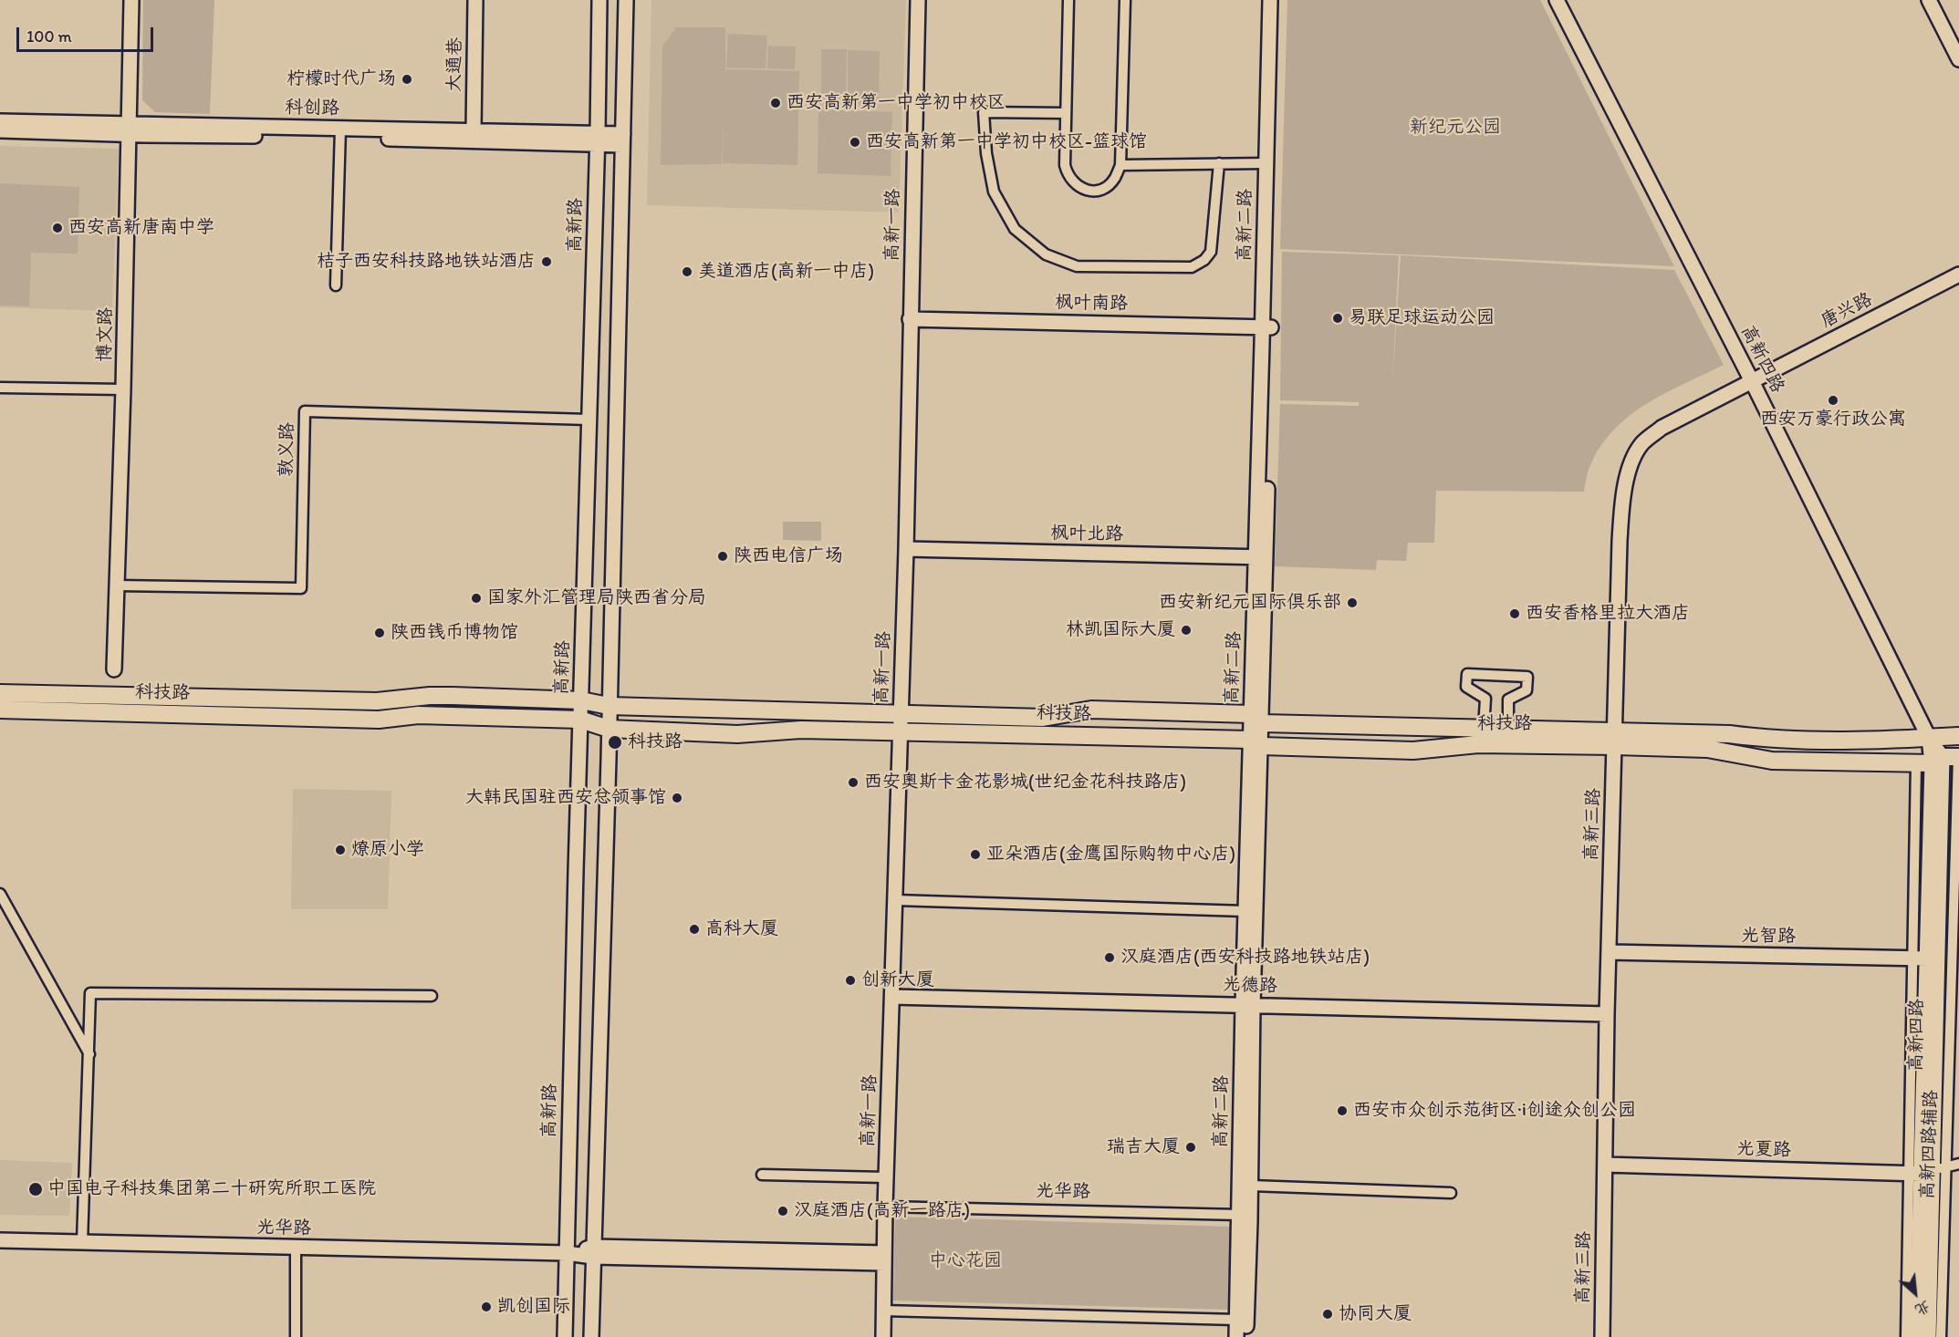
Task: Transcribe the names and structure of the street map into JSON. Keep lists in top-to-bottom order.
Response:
{
  "streets": {
    "main road": ["科技路"],
    "street": [
      "大通巷",
      "科创路",
      "高新路",
      "高新一路",
      "高新二路",
      "枫叶南路",
      "唐兴路",
      "博文路",
      "高新四路",
      "敦义路",
      "枫叶北路",
      "高新三路",
      "光智路",
      "光德路",
      "高新四路辅路",
      "光夏路",
      "光华路"
    ]
  },
  "crossings": [
    ["大通巷", "科创路"],
    ["科创路", "高新路"],
    ["科创路", "博文路"],
    ["高新路", "敦义路"],
    ["高新路", "科技路"],
    ["高新路", "光华路"],
    ["高新一路", "枫叶南路"],
    ["高新一路", "枫叶北路"],
    ["高新一路", "科技路"],
    ["高新一路", "光德路"],
    ["高新一路", "光华路"],
    ["高新二路", "枫叶南路"],
    ["高新二路", "枫叶北路"],
    ["高新二路", "科技路"],
    ["高新二路", "光德路"],
    ["高新二路", "光华路"],
    ["唐兴路", "高新四路"],
    ["唐兴路", "高新三路"],
    ["博文路", "敦义路"],
    ["高新四路", "科技路"],
    ["高新四路", "高新三路"],
    ["高新四路", "光智路"],
    ["高新四路", "高新四路辅路"],
    ["高新四路", "光夏路"],
    ["科技路", "高新三路"],
    ["高新三路", "光智路"],
    ["高新三路", "光德路"],
    ["高新三路", "光夏路"],
    ["高新四路辅路", "光夏路"]
  ],
  "parks": ["新纪元公园", "中心花园"],
  "places": [
    "柠檬时代广场",
    "西安高新第一中学初中校区",
    "西安高新第一中学初中校区-篮球馆",
    "西安高新唐南中学",
    "桔子西安科技路地铁站酒店",
    "美道酒店(高新一中店)",
    "易联足球运动公园",
    "西安万豪行政公寓",
    "陕西电信广场",
    "国家外汇管理局陕西省分局",
    "西安新纪元国际俱乐部",
    "西安香格里拉大酒店",
    "林凯国际大厦",
    "陕西钱币博物馆",
    "科技路",
    "西安奥斯卡金花影城(世纪金花科技路店)",
    "大韩民国驻西安总领事馆",
    "燎原小学",
    "亚朵酒店(金鹰国际购物中心店)",
    "高科大厦",
    "汉庭酒店(西安科技路地铁站店)",
    "创新大厦",
    "西安市众创示范街区·i创途众创公园",
    "瑞吉大厦",
    "中国电子科技集团第二十研究所职工医院",
    "汉庭酒店(高新一路店)",
    "凯创国际",
    "协同大厦"
  ],
  "scale_bar": "100 m",
  "north": "bottom right"
}
